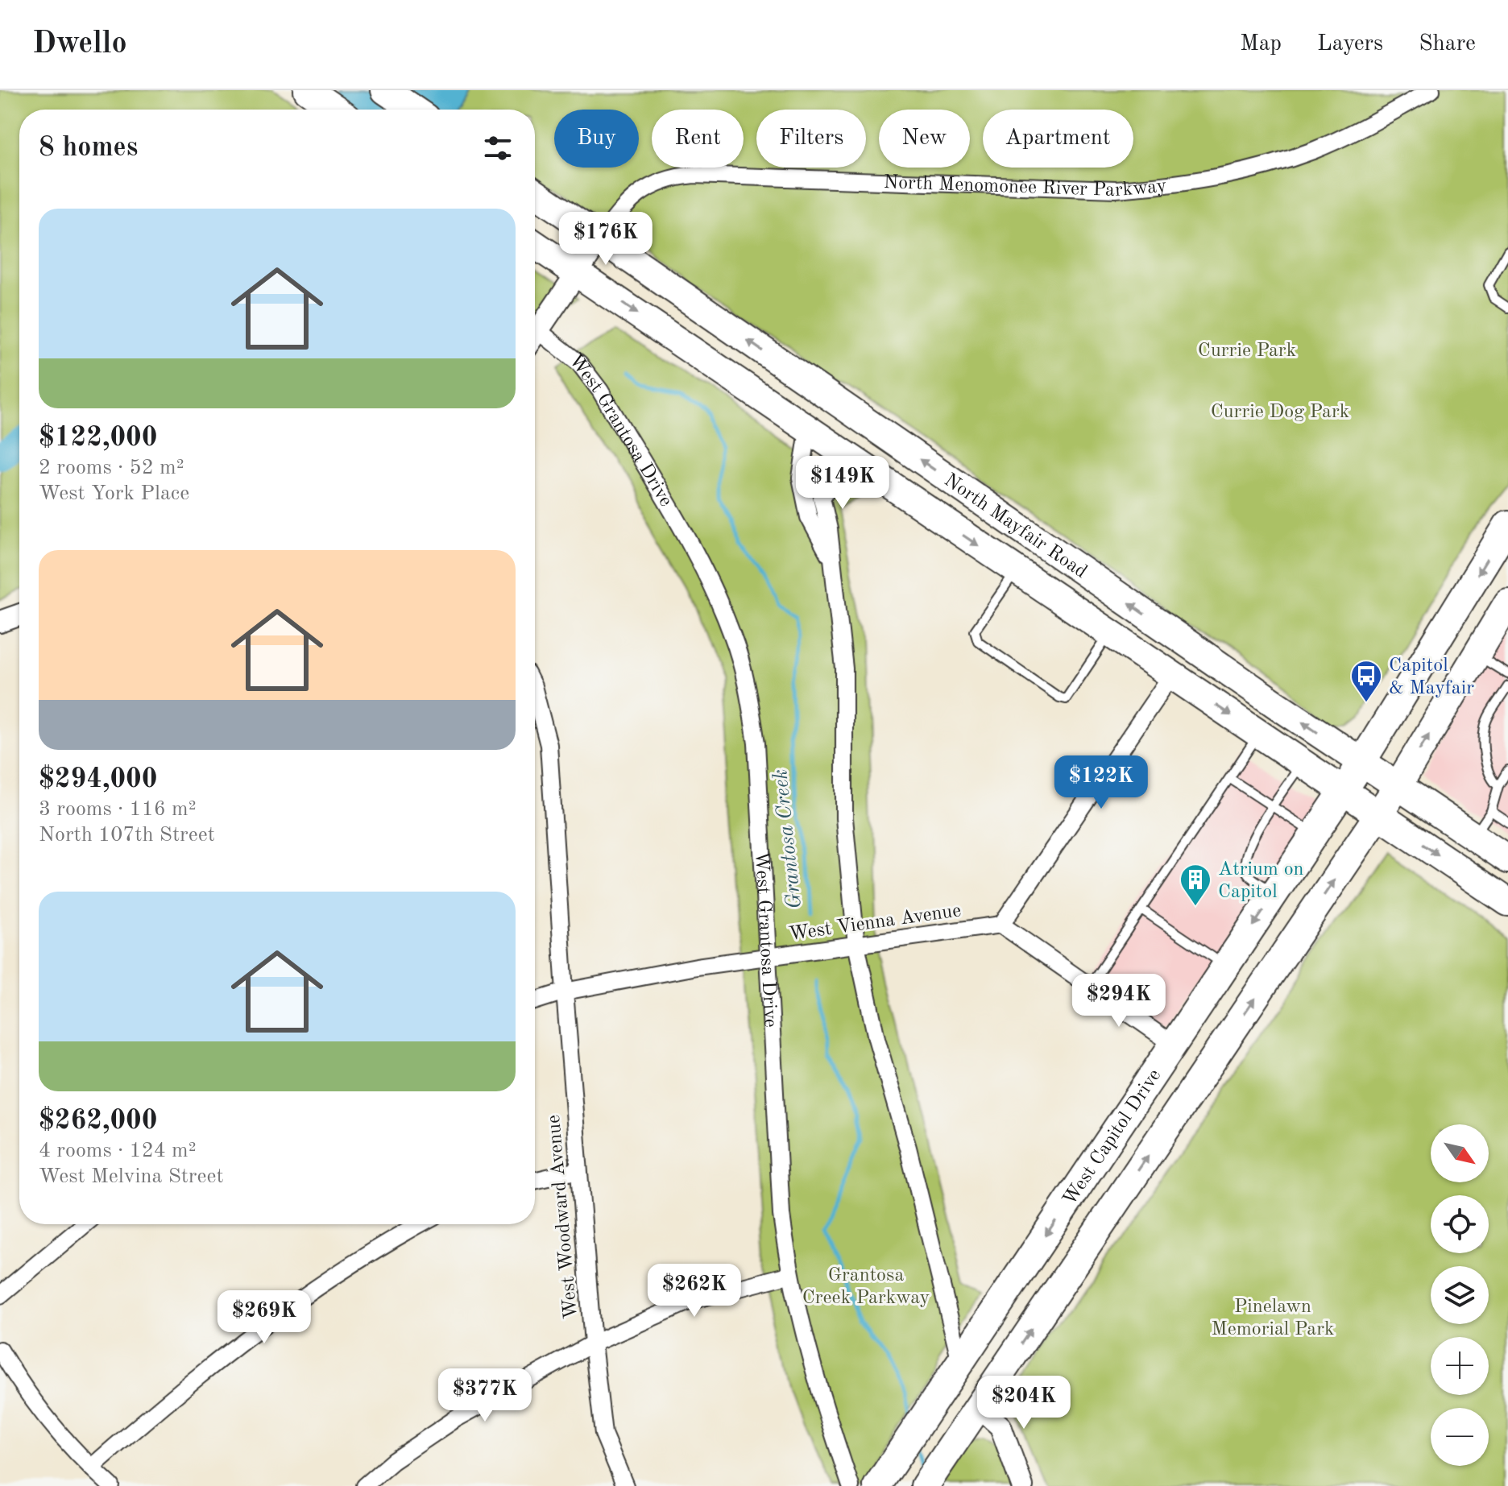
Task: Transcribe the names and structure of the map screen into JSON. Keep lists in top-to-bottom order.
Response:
{
  "streets": {
    "main road": ["North Mayfair Road", "West Capitol Drive"],
    "street": [
      "North Menomonee River Parkway",
      "West Grantosa Drive",
      "West Vienna Avenue",
      "West Woodward Avenue"
    ]
  },
  "crossings": [
    ["North Menomonee River Parkway", "North Mayfair Road"],
    ["West Grantosa Drive", "West Vienna Avenue"],
    ["North Mayfair Road", "West Capitol Drive"],
    ["West Vienna Avenue", "West Woodward Avenue"]
  ],
  "water": ["Grantosa Creek"],
  "parks": [
    "Currie Park",
    "Currie Dog Park",
    "Grantosa Creek Parkway",
    "Pinelawn Memorial Park"
  ],
  "places": {
    "bus stop": ["Capitol & Mayfair"],
    "building": ["Atrium on Capitol"]
  },
  "north": "bottom right",
  "page": {
    "header": "Dwello",
    "nav": ["Map", "Layers", "Share"],
    "chip": [
      "Buy",
      "Rent",
      "Filters",
      "New",
      "Apartment"
    ],
    "heading": "8 homes",
    "list": [
      {
        "name": "$122,000",
        "note": "2 rooms · 52 m² · West York Place"
      },
      {
        "name": "$294,000",
        "note": "3 rooms · 116 m² · North 107th Street"
      },
      {
        "name": "$262,000",
        "note": "4 rooms · 124 m² · West Melvina Street"
      }
    ],
    "price": [
      "$176K",
      "$149K",
      "$122K",
      "$294K",
      "$262K",
      "$269K",
      "$377K",
      "$204K"
    ],
    "map_buttons": ["+", "−"]
  }
}
